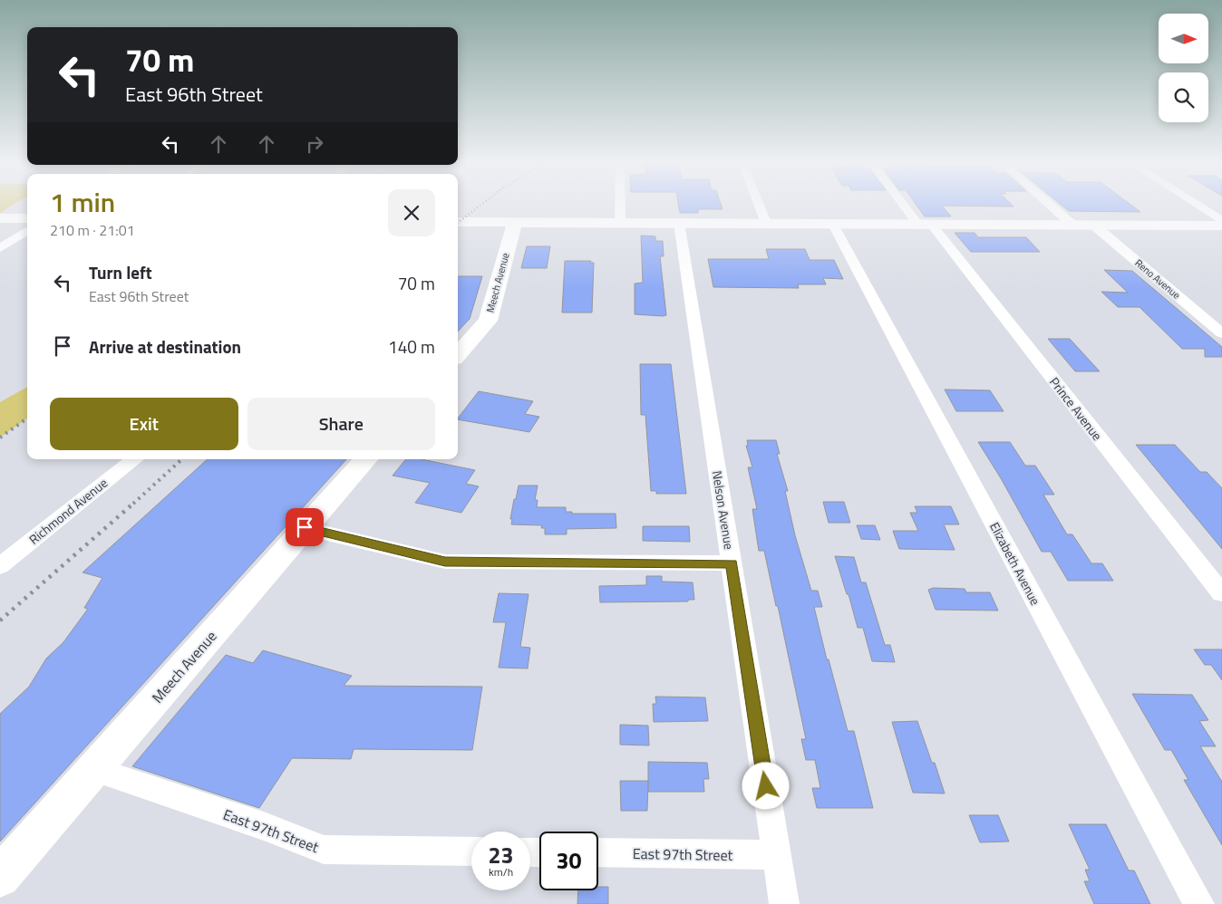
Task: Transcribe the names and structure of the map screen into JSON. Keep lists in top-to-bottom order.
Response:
{
  "streets": {
    "main road": ["Meech Avenue"],
    "street": [
      "Reno Avenue",
      "Prince Avenue",
      "Nelson Avenue",
      "Richmond Avenue",
      "Elizabeth Avenue",
      "East 97th Street"
    ]
  },
  "crossings": [
    ["Meech Avenue", "East 97th Street"],
    ["Nelson Avenue", "East 97th Street"]
  ],
  "north": "right",
  "page": {
    "turn": ["70 m", "East 96th Street"],
    "heading": ["1 min", "210 m · 21:01"],
    "list": [
      {
        "name": "Turn left",
        "note": "East 96th Street",
        "value": "70 m"
      },
      {
        "name": "Arrive at destination",
        "value": "140 m"
      }
    ],
    "buttons": ["Exit", "Share"],
    "speed": "23 km/h",
    "limit": "30"
  }
}
